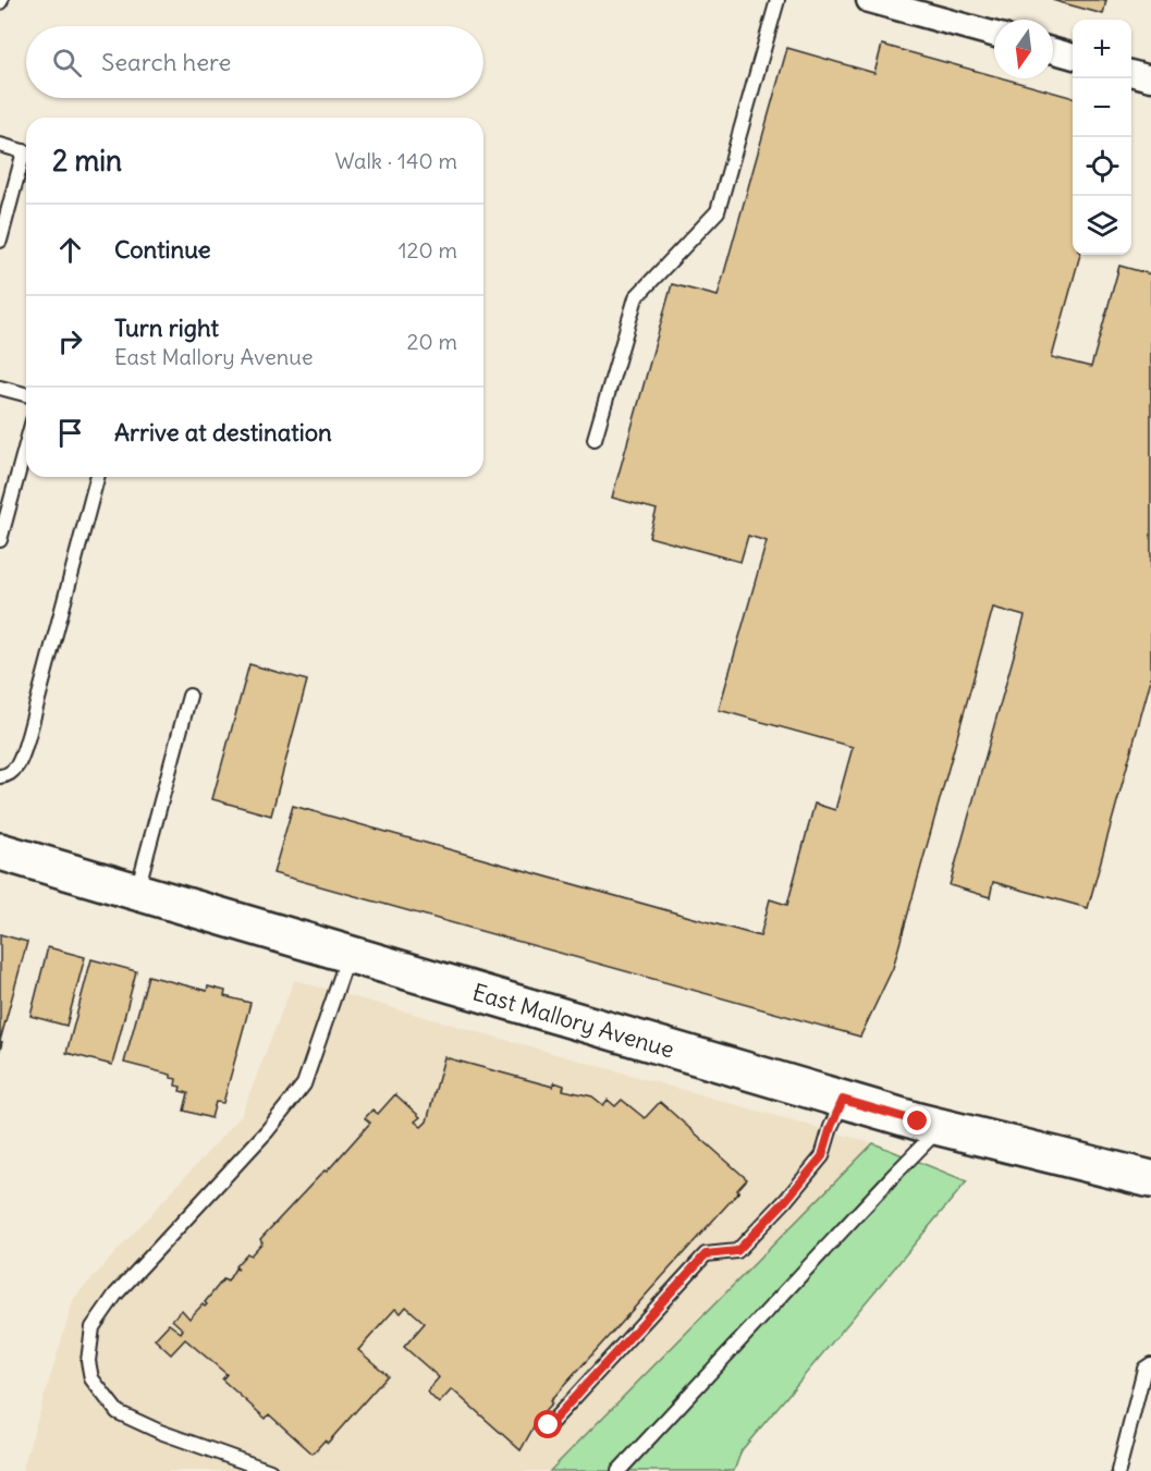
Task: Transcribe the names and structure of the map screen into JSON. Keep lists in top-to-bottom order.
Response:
{
  "streets": {
    "main road": ["East Mallory Avenue"]
  },
  "north": "bottom",
  "page": {
    "map_buttons": ["+", "−"],
    "search": "Search here",
    "heading": ["2 min", "Walk · 140 m"],
    "list": [
      ["Continue", "120 m"],
      ["Turn right", "East Mallory Avenue", "20 m"],
      "Arrive at destination"
    ]
  }
}
